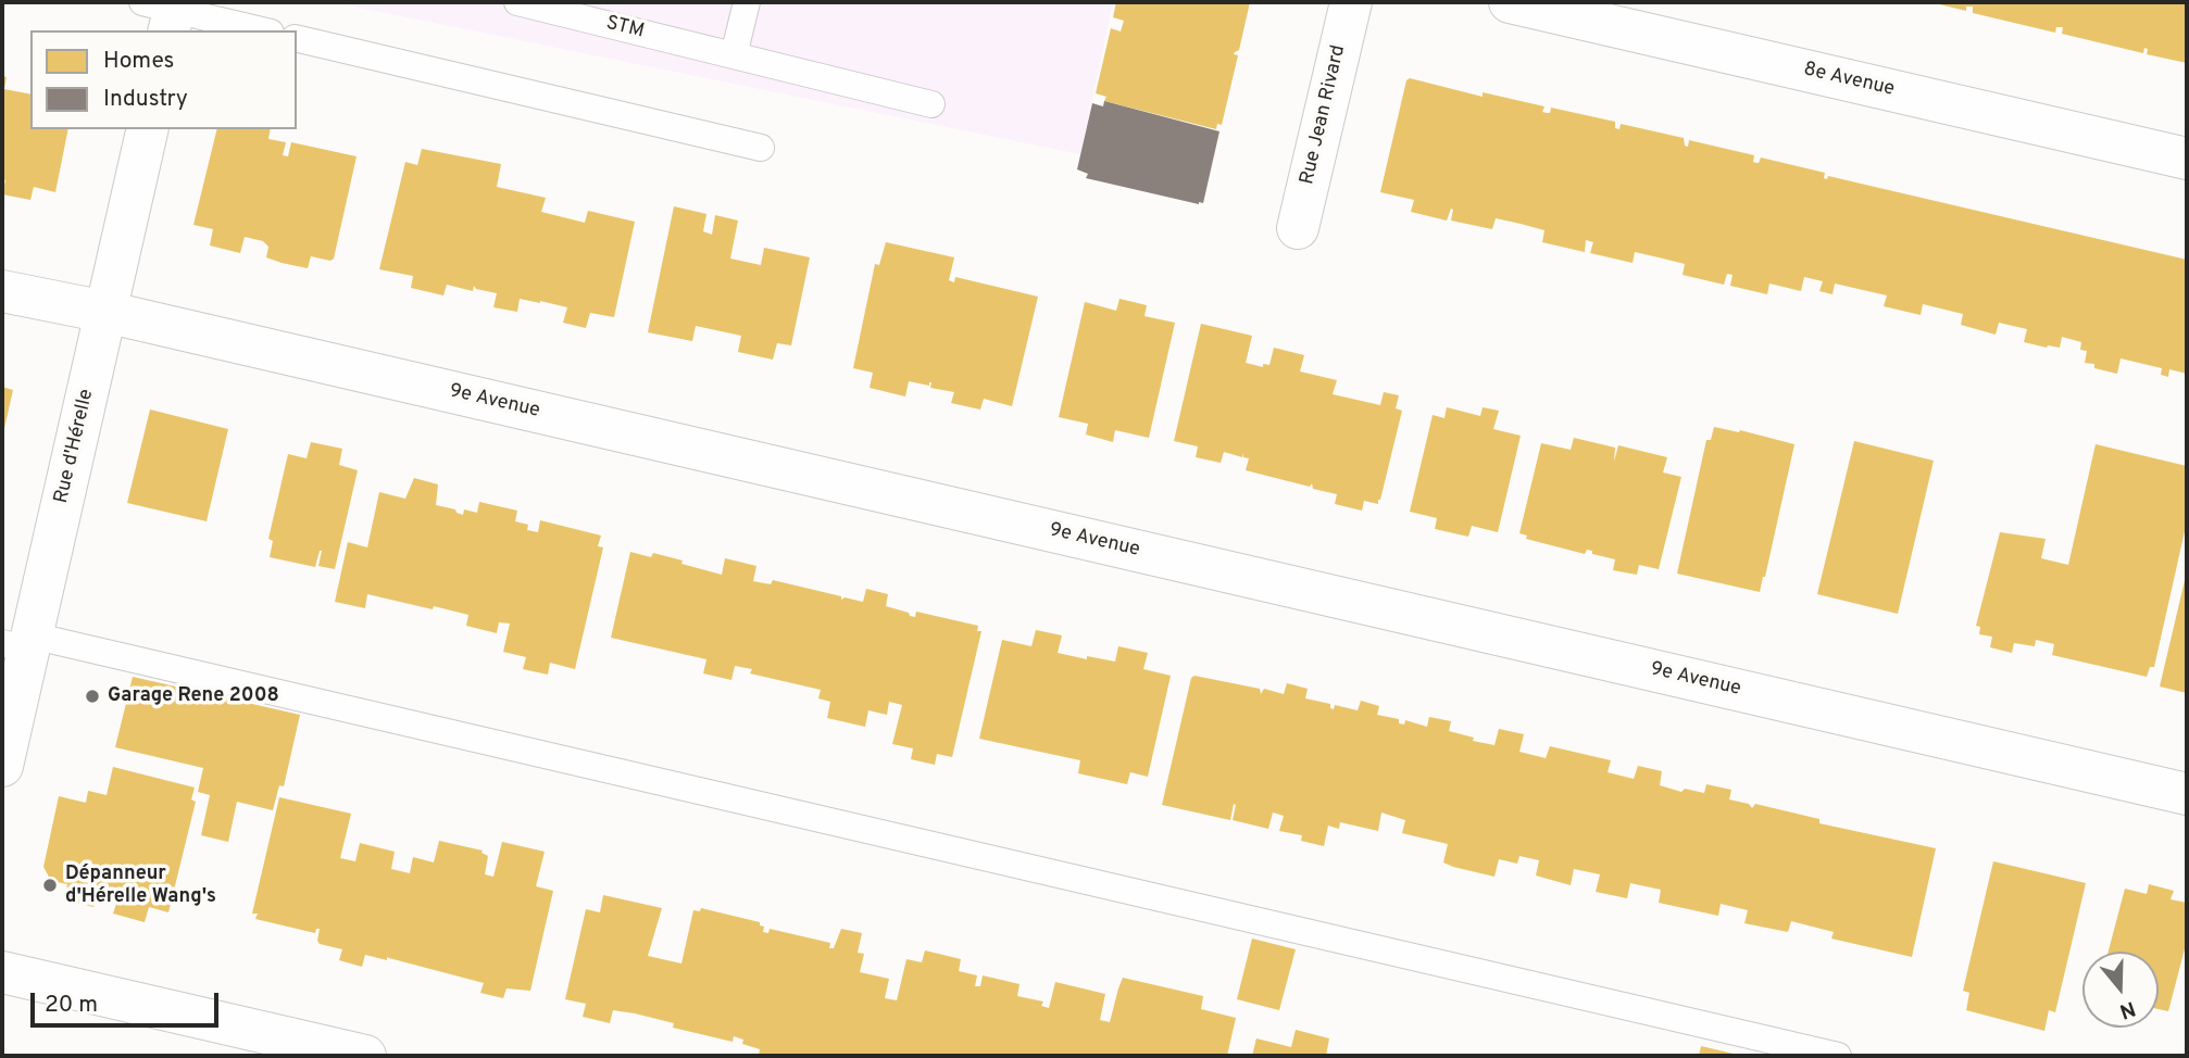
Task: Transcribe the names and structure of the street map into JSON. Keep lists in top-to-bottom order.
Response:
{
  "streets": {
    "street": [
      "8e Avenue",
      "Rue Jean Rivard",
      "9e Avenue",
      "Rue d'Hérelle"
    ],
    "lane": ["STM"]
  },
  "crossings": [
    ["9e Avenue", "Rue d'Hérelle"]
  ],
  "places": ["Garage Rene 2008", "Dépanneur d'Hérelle Wang's"],
  "legend": ["Homes", "Industry"],
  "scale_bar": "20 m",
  "north": "bottom"
}
